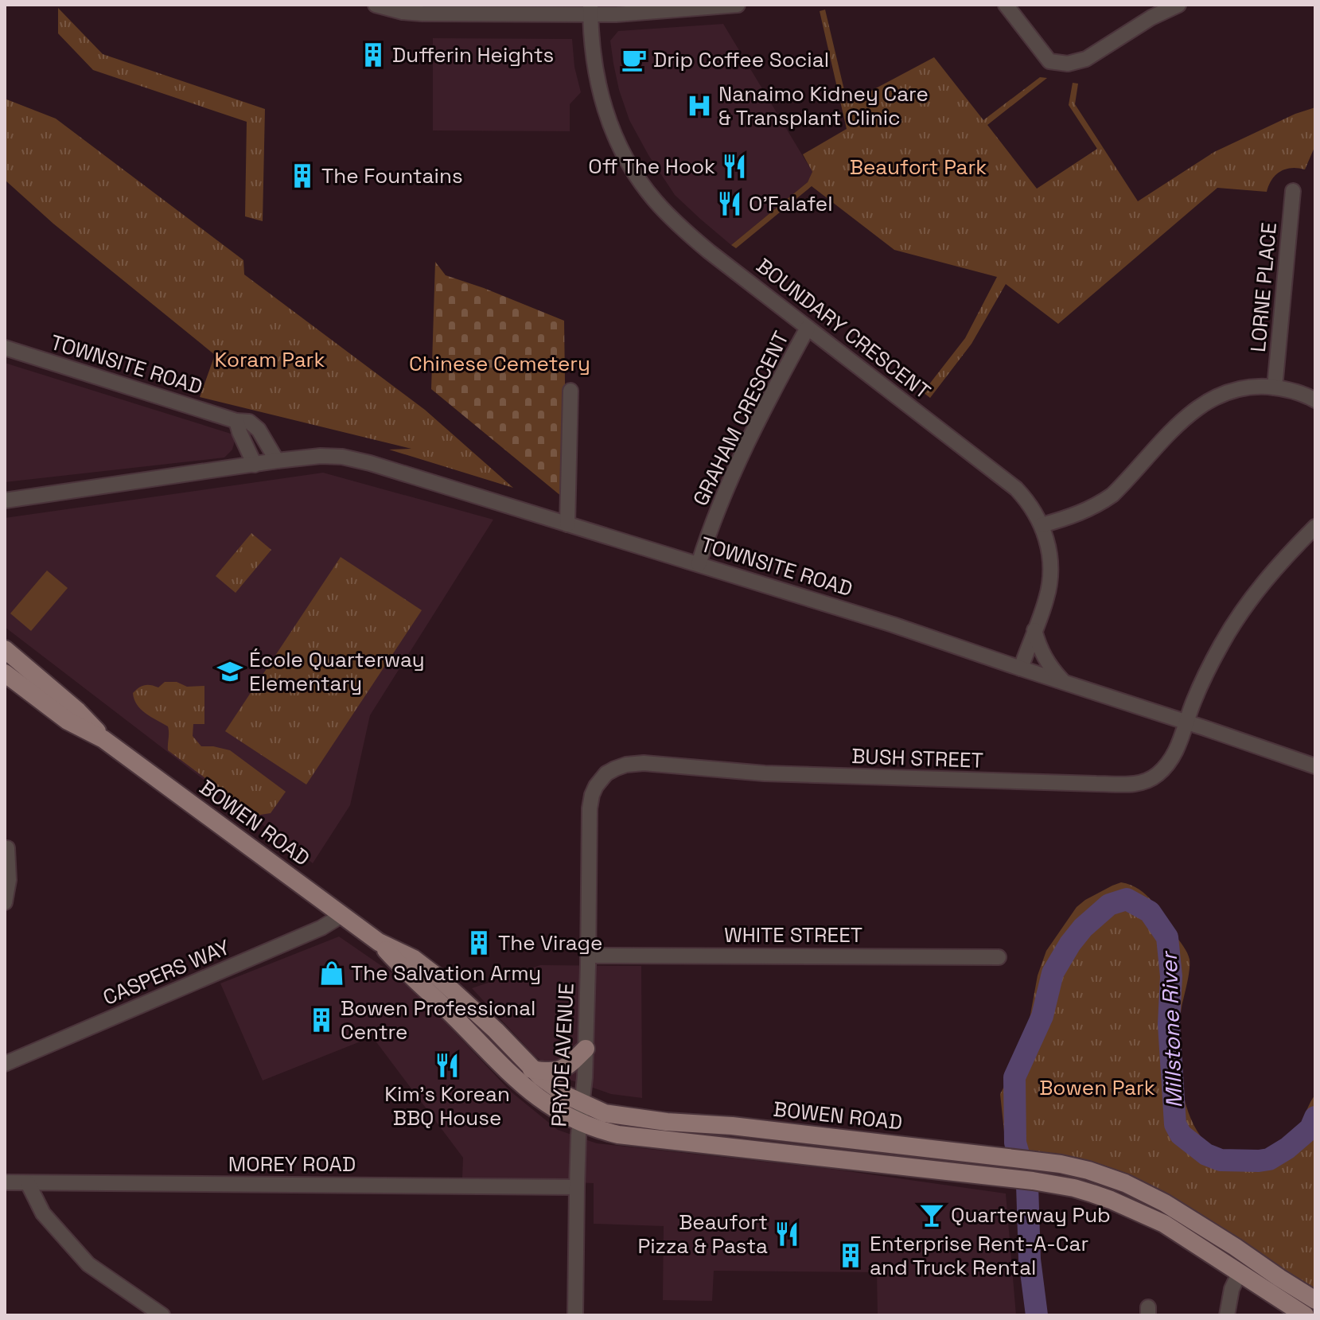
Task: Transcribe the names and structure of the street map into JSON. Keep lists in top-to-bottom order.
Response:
{
  "streets": {
    "main road": ["BOWEN ROAD"],
    "street": [
      "LORNE PLACE",
      "BOUNDARY CRESCENT",
      "TOWNSITE ROAD",
      "GRAHAM CRESCENT",
      "BUSH STREET",
      "WHITE STREET",
      "CASPERS WAY",
      "PRYDE AVENUE",
      "MOREY ROAD"
    ]
  },
  "crossings": [
    ["BOUNDARY CRESCENT", "TOWNSITE ROAD"],
    ["BOUNDARY CRESCENT", "GRAHAM CRESCENT"],
    ["TOWNSITE ROAD", "GRAHAM CRESCENT"],
    ["TOWNSITE ROAD", "BUSH STREET"],
    ["BUSH STREET", "PRYDE AVENUE"],
    ["BOWEN ROAD", "CASPERS WAY"],
    ["BOWEN ROAD", "PRYDE AVENUE"],
    ["WHITE STREET", "PRYDE AVENUE"],
    ["PRYDE AVENUE", "MOREY ROAD"]
  ],
  "water": ["Millstone River"],
  "parks": [
    "Beaufort Park",
    "Koram Park",
    "Chinese Cemetery",
    "Bowen Park"
  ],
  "places": {
    "building": [
      "Dufferin Heights",
      "The Fountains",
      "The Virage",
      "Bowen Professional Centre",
      "Enterprise Rent-A-Car and Truck Rental"
    ],
    "cafe": ["Drip Coffee Social"],
    "hospital": ["Nanaimo Kidney Care & Transplant Clinic"],
    "restaurant": [
      "Off The Hook",
      "O'Falafel",
      "Kim's Korean BBQ House",
      "Beaufort Pizza & Pasta"
    ],
    "school or university": ["École Quarterway Elementary"],
    "shop": ["The Salvation Army"],
    "bar": ["Quarterway Pub"]
  }
}
